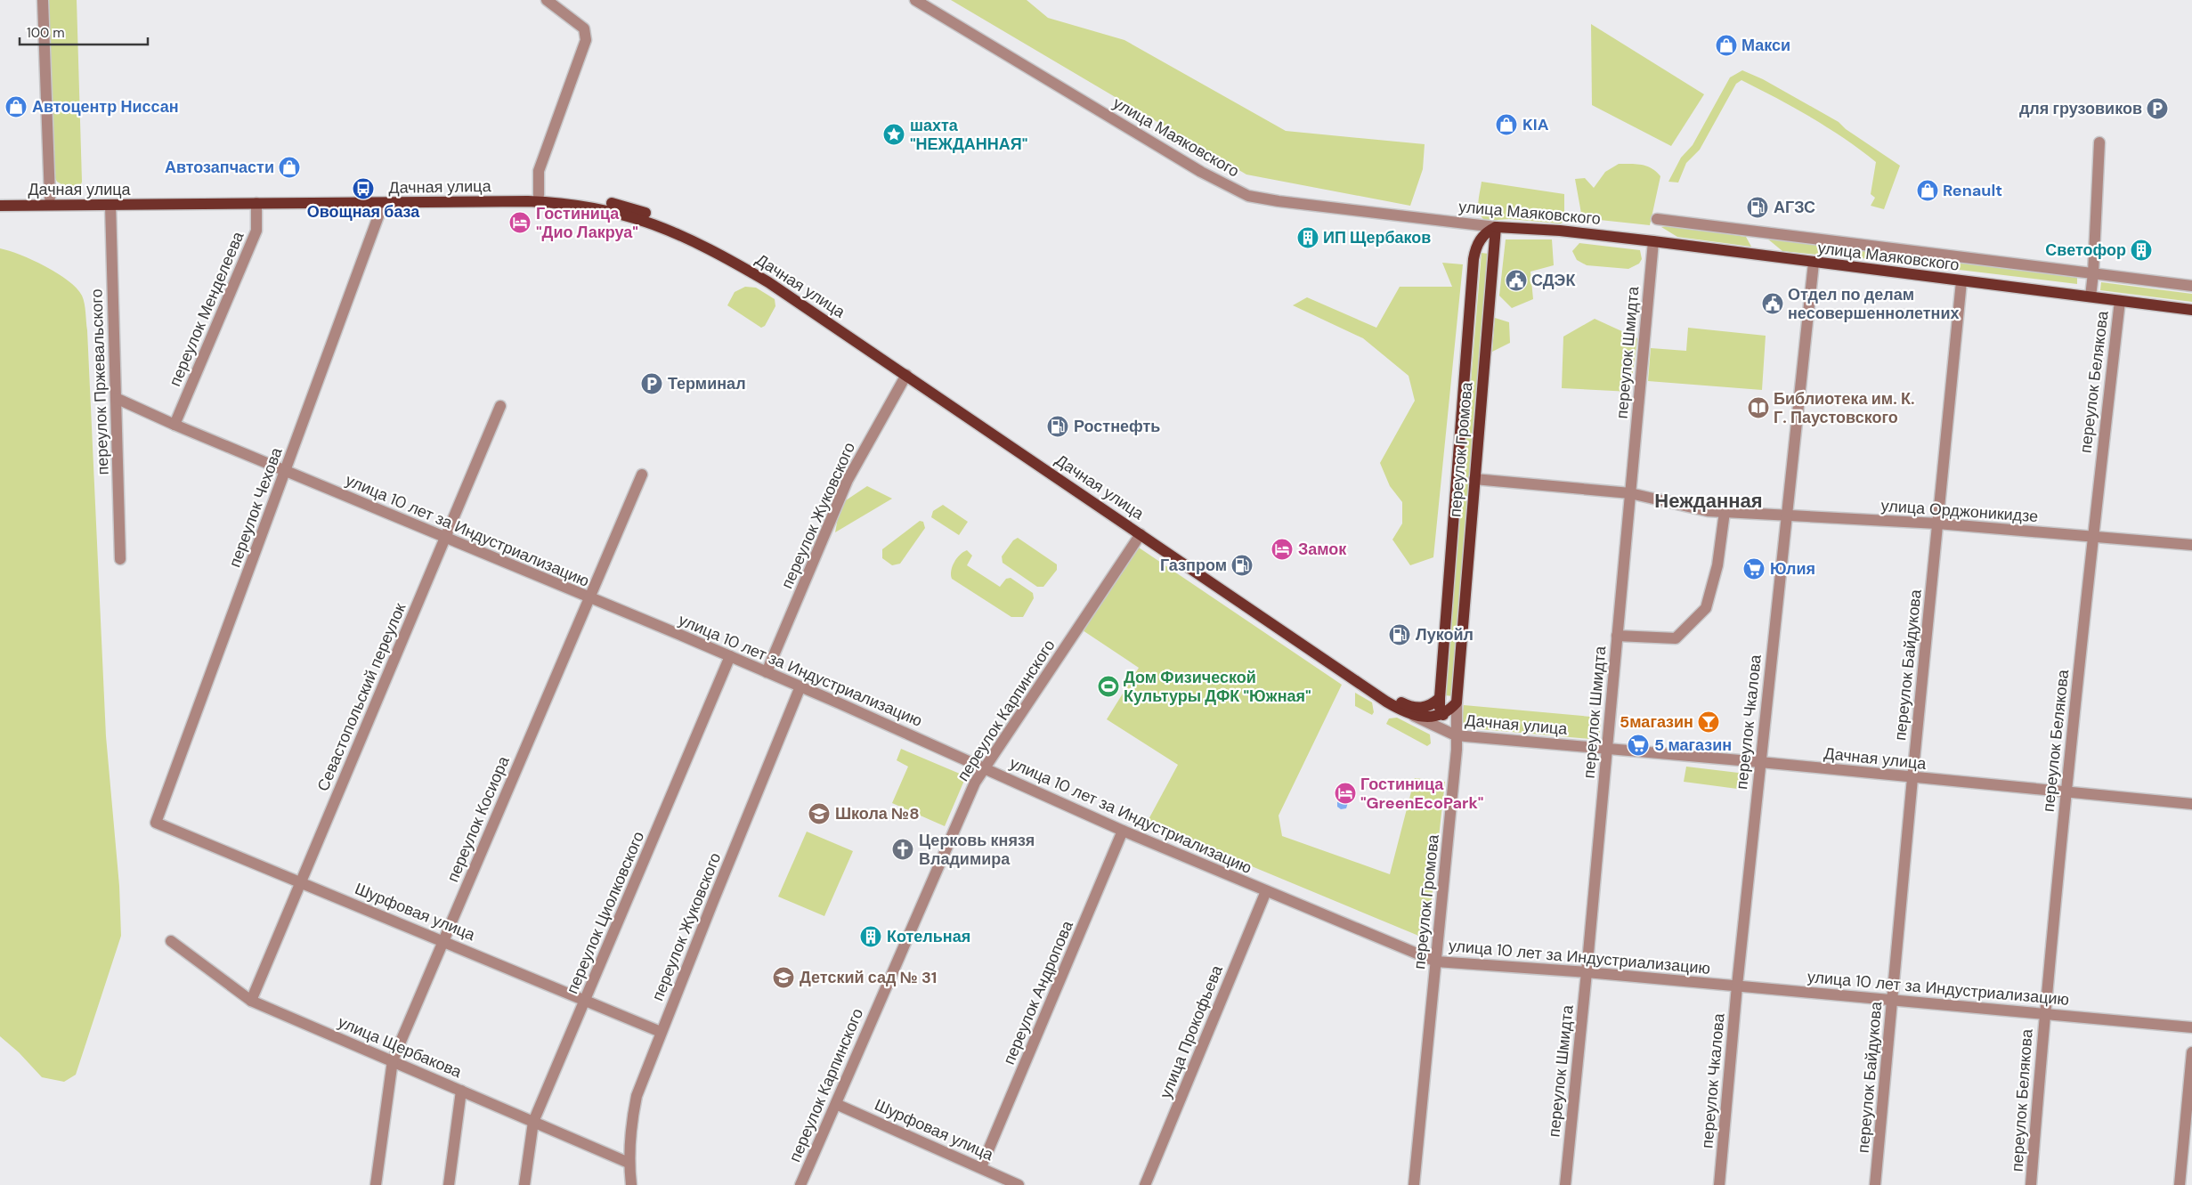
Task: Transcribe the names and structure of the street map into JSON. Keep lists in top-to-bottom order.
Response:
{
  "streets": {
    "main road": ["улица Маяковского", "Дачная улица", "переулок Громова"],
    "street": [
      "переулок Менделеева",
      "переулок Шмидта",
      "переулок Пржевальского",
      "переулок Белякова",
      "переулок Чехова",
      "улица Орджоникидзе",
      "переулок Жуковского",
      "улица 10 лет за Индустриализацию",
      "переулок Байдукова",
      "Севастопольский переулок",
      "переулок Карпинского",
      "переулок Чкалова",
      "переулок Косиора",
      "Шурфовая улица",
      "переулок Циолковского",
      "переулок Андропова",
      "улица Прокофьева",
      "улица Щербакова"
    ]
  },
  "crossings": [
    ["улица Маяковского", "переулок Шмидта"],
    ["улица Маяковского", "переулок Белякова"],
    ["улица Маяковского", "переулок Громова"],
    ["улица Маяковского", "переулок Байдукова"],
    ["улица Маяковского", "переулок Чкалова"],
    ["Дачная улица", "переулок Менделеева"],
    ["Дачная улица", "переулок Шмидта"],
    ["Дачная улица", "переулок Пржевальского"],
    ["Дачная улица", "переулок Белякова"],
    ["Дачная улица", "переулок Громова"],
    ["Дачная улица", "переулок Чехова"],
    ["Дачная улица", "переулок Жуковского"],
    ["Дачная улица", "переулок Байдукова"],
    ["Дачная улица", "переулок Карпинского"],
    ["Дачная улица", "переулок Чкалова"],
    ["переулок Менделеева", "улица 10 лет за Индустриализацию"],
    ["переулок Шмидта", "улица Орджоникидзе"],
    ["переулок Шмидта", "улица 10 лет за Индустриализацию"],
    ["переулок Пржевальского", "улица 10 лет за Индустриализацию"],
    ["переулок Белякова", "улица Орджоникидзе"],
    ["переулок Белякова", "улица 10 лет за Индустриализацию"],
    ["переулок Громова", "улица Орджоникидзе"],
    ["переулок Громова", "улица 10 лет за Индустриализацию"],
    ["переулок Чехова", "улица 10 лет за Индустриализацию"],
    ["переулок Чехова", "Шурфовая улица"],
    ["улица Орджоникидзе", "переулок Байдукова"],
    ["улица Орджоникидзе", "переулок Чкалова"],
    ["переулок Жуковского", "улица 10 лет за Индустриализацию"],
    ["переулок Жуковского", "Шурфовая улица"],
    ["переулок Жуковского", "улица Щербакова"],
    ["улица 10 лет за Индустриализацию", "переулок Байдукова"],
    ["улица 10 лет за Индустриализацию", "Севастопольский переулок"],
    ["улица 10 лет за Индустриализацию", "переулок Карпинского"],
    ["улица 10 лет за Индустриализацию", "переулок Чкалова"],
    ["улица 10 лет за Индустриализацию", "переулок Косиора"],
    ["улица 10 лет за Индустриализацию", "переулок Циолковского"],
    ["улица 10 лет за Индустриализацию", "переулок Андропова"],
    ["улица 10 лет за Индустриализацию", "улица Прокофьева"],
    ["Севастопольский переулок", "Шурфовая улица"],
    ["Севастопольский переулок", "улица Щербакова"],
    ["переулок Карпинского", "Шурфовая улица"],
    ["переулок Косиора", "Шурфовая улица"],
    ["переулок Косиора", "улица Щербакова"],
    ["Шурфовая улица", "переулок Циолковского"],
    ["Шурфовая улица", "переулок Андропова"],
    ["переулок Циолковского", "улица Щербакова"]
  ],
  "districts": ["Нежданная"],
  "places": {
    "shop": [
      "Макси",
      "Автоцентр Ниссан",
      "KIA",
      "Автозапчасти",
      "Renault"
    ],
    "parking": ["для грузовиков", "Терминал"],
    "place": ["шахта \"НЕЖДАННАЯ\""],
    "bus stop": ["Овощная база"],
    "fuel station": [
      "АГЗС",
      "Ростнефть",
      "Газпром",
      "Лукойл"
    ],
    "hotel": ["Гостиница \"Дио Лакруа\"", "Замок", "Гостиница \"GreenEcoPark\""],
    "building": ["ИП Щербаков", "Светофор", "Котельная"],
    "public building": ["СДЭК", "Отдел по делам несовершеннолетних"],
    "library": ["Библиотека им. К. Г. Паустовского"],
    "supermarket": ["Юлия", "5 магазин"],
    "sports": ["Дом Физической Культуры ДФК \"Южная\""],
    "bar": ["5магазин"],
    "school or university": ["Школа №8", "Детский сад № 31"],
    "church": ["Церковь князя Владимира"]
  },
  "scale_bar": "100 m"
}
